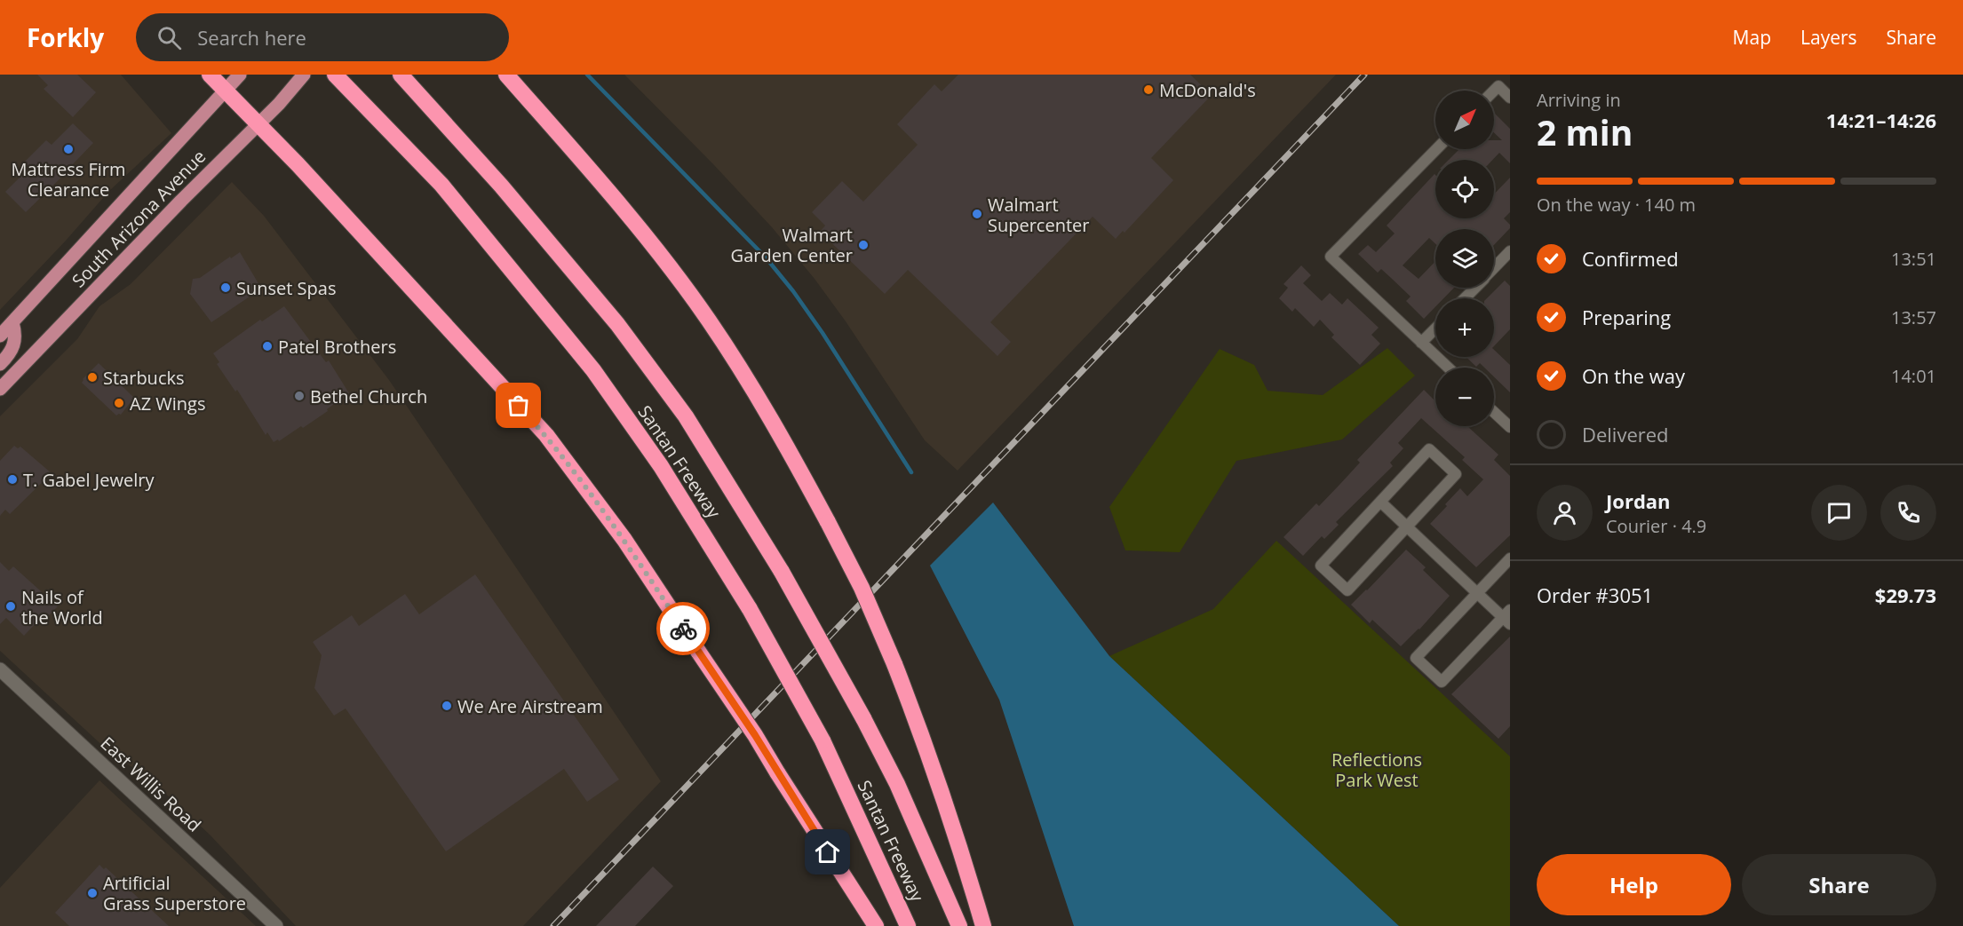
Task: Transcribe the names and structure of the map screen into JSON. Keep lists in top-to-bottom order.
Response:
{
  "streets": {
    "highway": ["Santan Freeway"],
    "main road": ["South Arizona Avenue"],
    "street": ["East Willis Road"]
  },
  "parks": ["Reflections Park West"],
  "places": [
    "McDonald's",
    "Mattress Firm Clearance",
    "Walmart Supercenter",
    "Walmart Garden Center",
    "Sunset Spas",
    "Patel Brothers",
    "Starbucks",
    "Bethel Church",
    "AZ Wings",
    "T. Gabel Jewelry",
    "Nails of the World",
    "We Are Airstream",
    "Artificial Grass Superstore"
  ],
  "north": "top right",
  "page": {
    "header": "Forkly",
    "search": "Search here",
    "nav": ["Map", "Layers", "Share"],
    "heading": ["2 min", "Arriving in", "14:21–14:26"],
    "panel": [
      "Jordan",
      "Courier · 4.9",
      "Order #3051",
      "$29.73"
    ],
    "map_buttons": ["+", "−"],
    "bar": "On the way · 140 m",
    "list": [
      ["Confirmed", "13:51"],
      ["Preparing", "13:57"],
      ["On the way", "14:01"],
      "Delivered"
    ],
    "buttons": ["Help", "Share"]
  }
}
